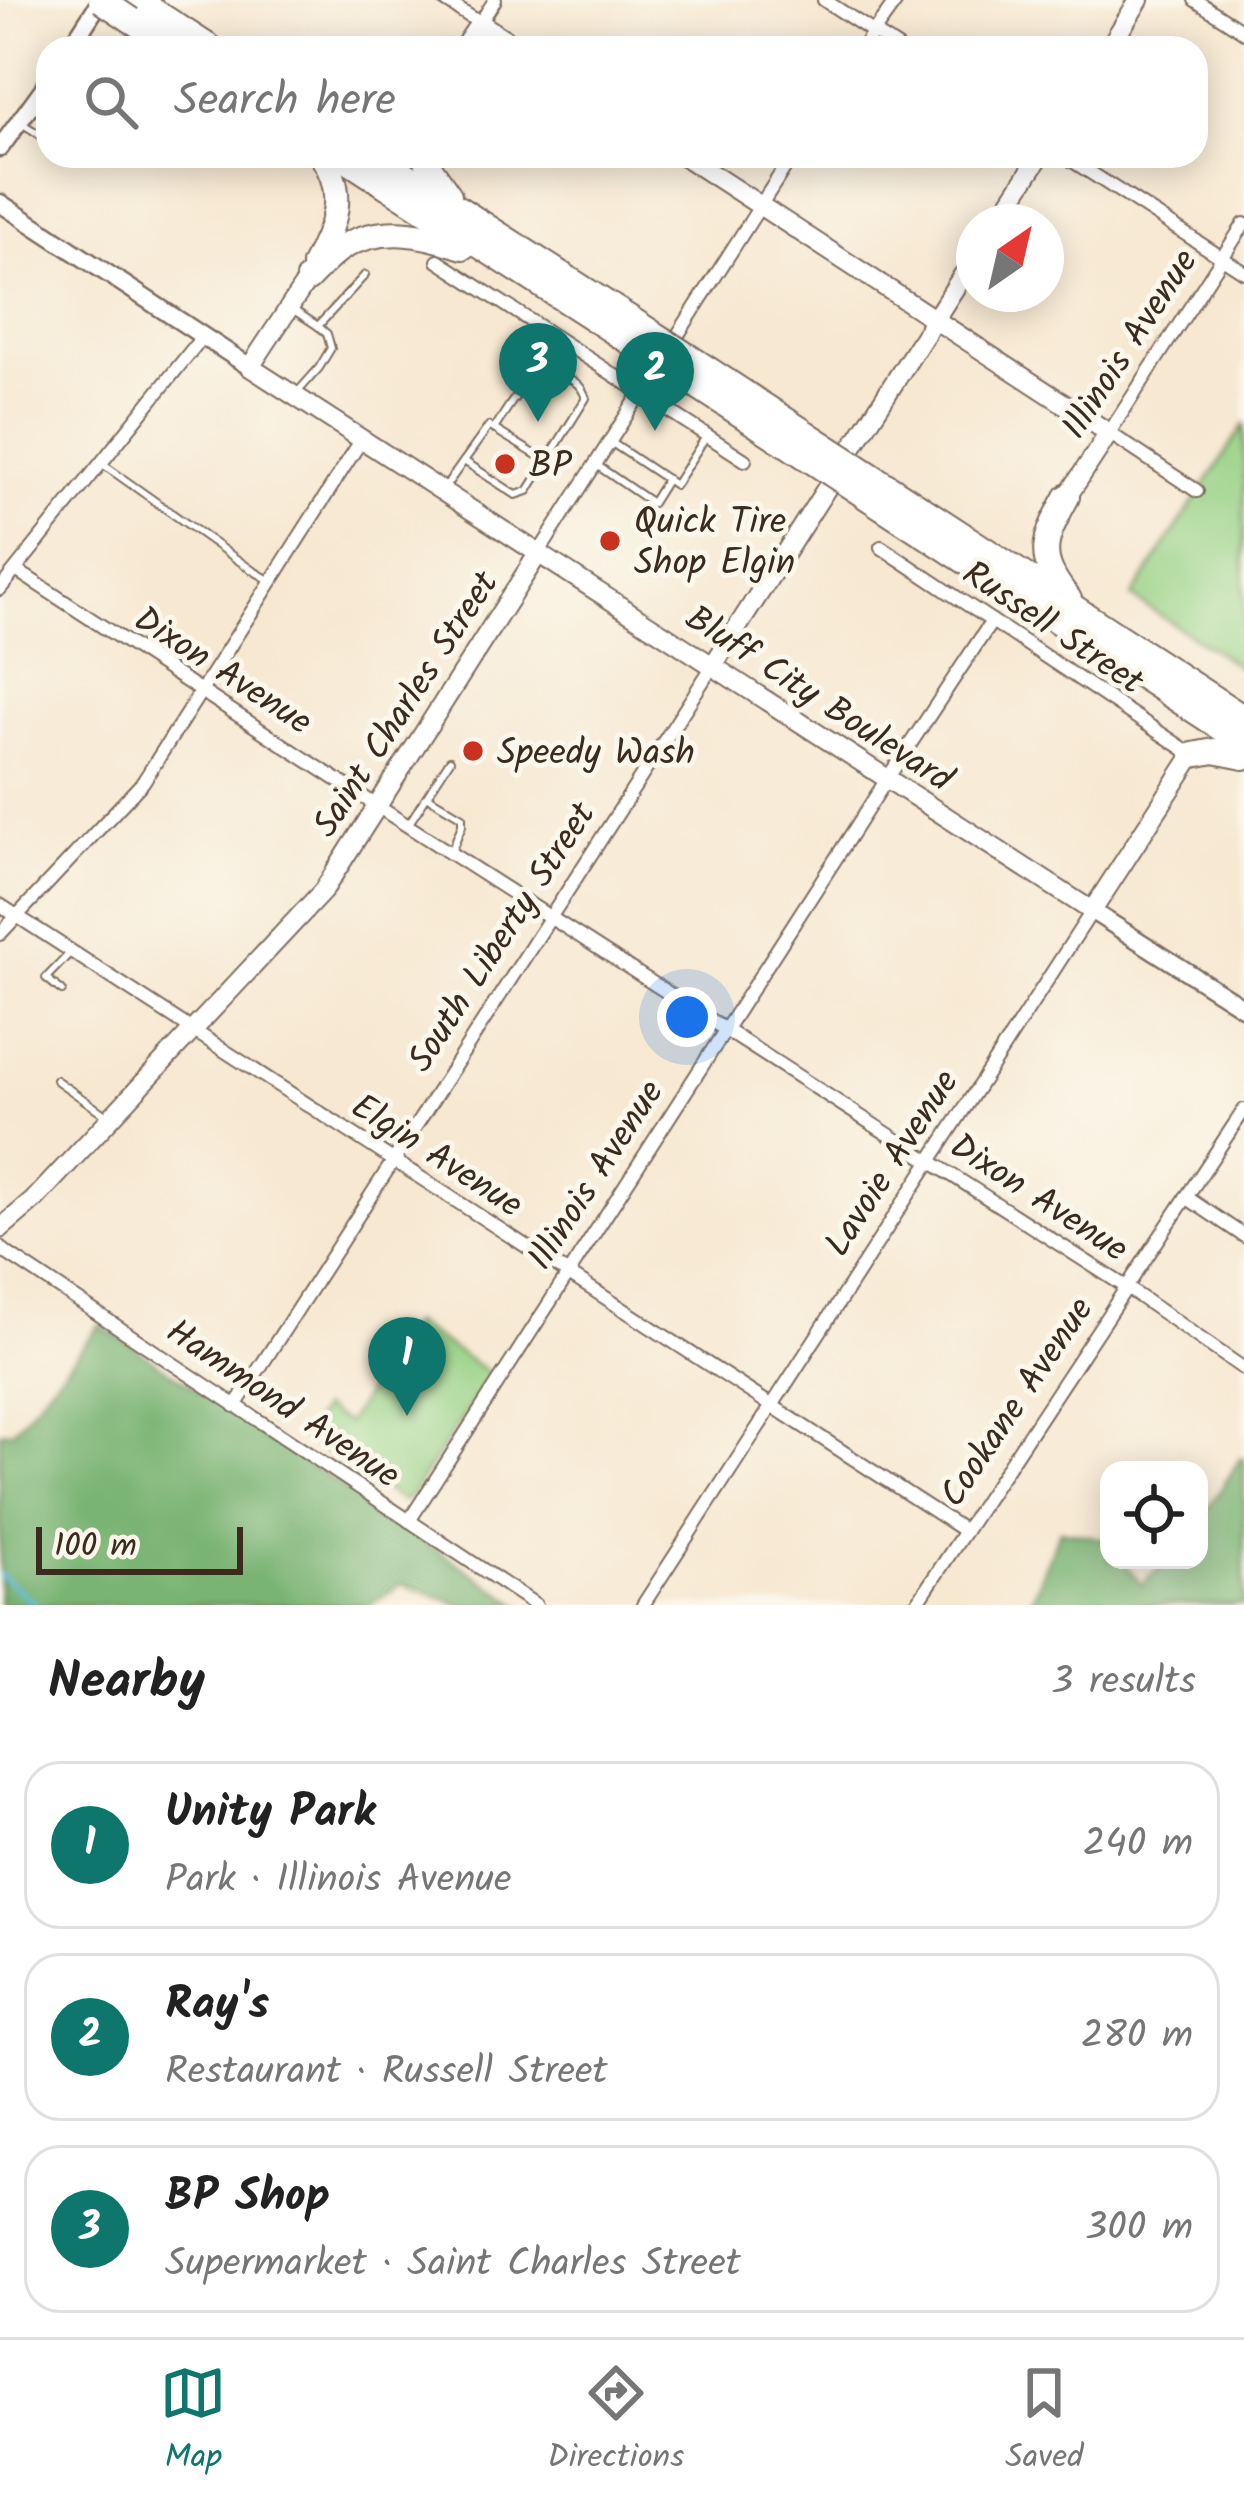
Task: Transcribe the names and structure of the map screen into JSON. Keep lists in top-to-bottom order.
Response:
{
  "streets": {
    "main road": [
      "Illinois Avenue",
      "Bluff City Boulevard",
      "Saint Charles Street",
      "South Liberty Street",
      "Lavoie Avenue"
    ],
    "street": [
      "Russell Street",
      "Dixon Avenue",
      "Elgin Avenue",
      "Cookane Avenue",
      "Hammond Avenue"
    ]
  },
  "crossings": [
    ["Illinois Avenue", "Russell Street"],
    ["Illinois Avenue", "Dixon Avenue"],
    ["Illinois Avenue", "Bluff City Boulevard"],
    ["Illinois Avenue", "Elgin Avenue"],
    ["Illinois Avenue", "Hammond Avenue"],
    ["Russell Street", "Lavoie Avenue"],
    ["Dixon Avenue", "Saint Charles Street"],
    ["Dixon Avenue", "South Liberty Street"],
    ["Dixon Avenue", "Lavoie Avenue"],
    ["Dixon Avenue", "Cookane Avenue"],
    ["Bluff City Boulevard", "Saint Charles Street"],
    ["Bluff City Boulevard", "South Liberty Street"],
    ["Bluff City Boulevard", "Lavoie Avenue"],
    ["Saint Charles Street", "Elgin Avenue"],
    ["South Liberty Street", "Elgin Avenue"],
    ["South Liberty Street", "Hammond Avenue"],
    ["Elgin Avenue", "Lavoie Avenue"],
    ["Elgin Avenue", "Cookane Avenue"]
  ],
  "places": ["BP", "Quick Tire Shop Elgin", "Speedy Wash"],
  "scale_bar": "100 m",
  "north": "top right",
  "page": {
    "search": "Search here",
    "pins": ["3", "2", "1"],
    "scale": "100 m",
    "heading": ["Nearby", "3 results"],
    "list": [
      {
        "mark": "1",
        "name": "Unity Park",
        "note": "Park · Illinois Avenue",
        "value": "240 m"
      },
      {
        "mark": "2",
        "name": "Ray's",
        "note": "Restaurant · Russell Street",
        "value": "280 m"
      },
      {
        "mark": "3",
        "name": "BP Shop",
        "note": "Supermarket · Saint Charles Street",
        "value": "300 m"
      }
    ],
    "nav": ["Map", "Directions", "Saved"]
  }
}
